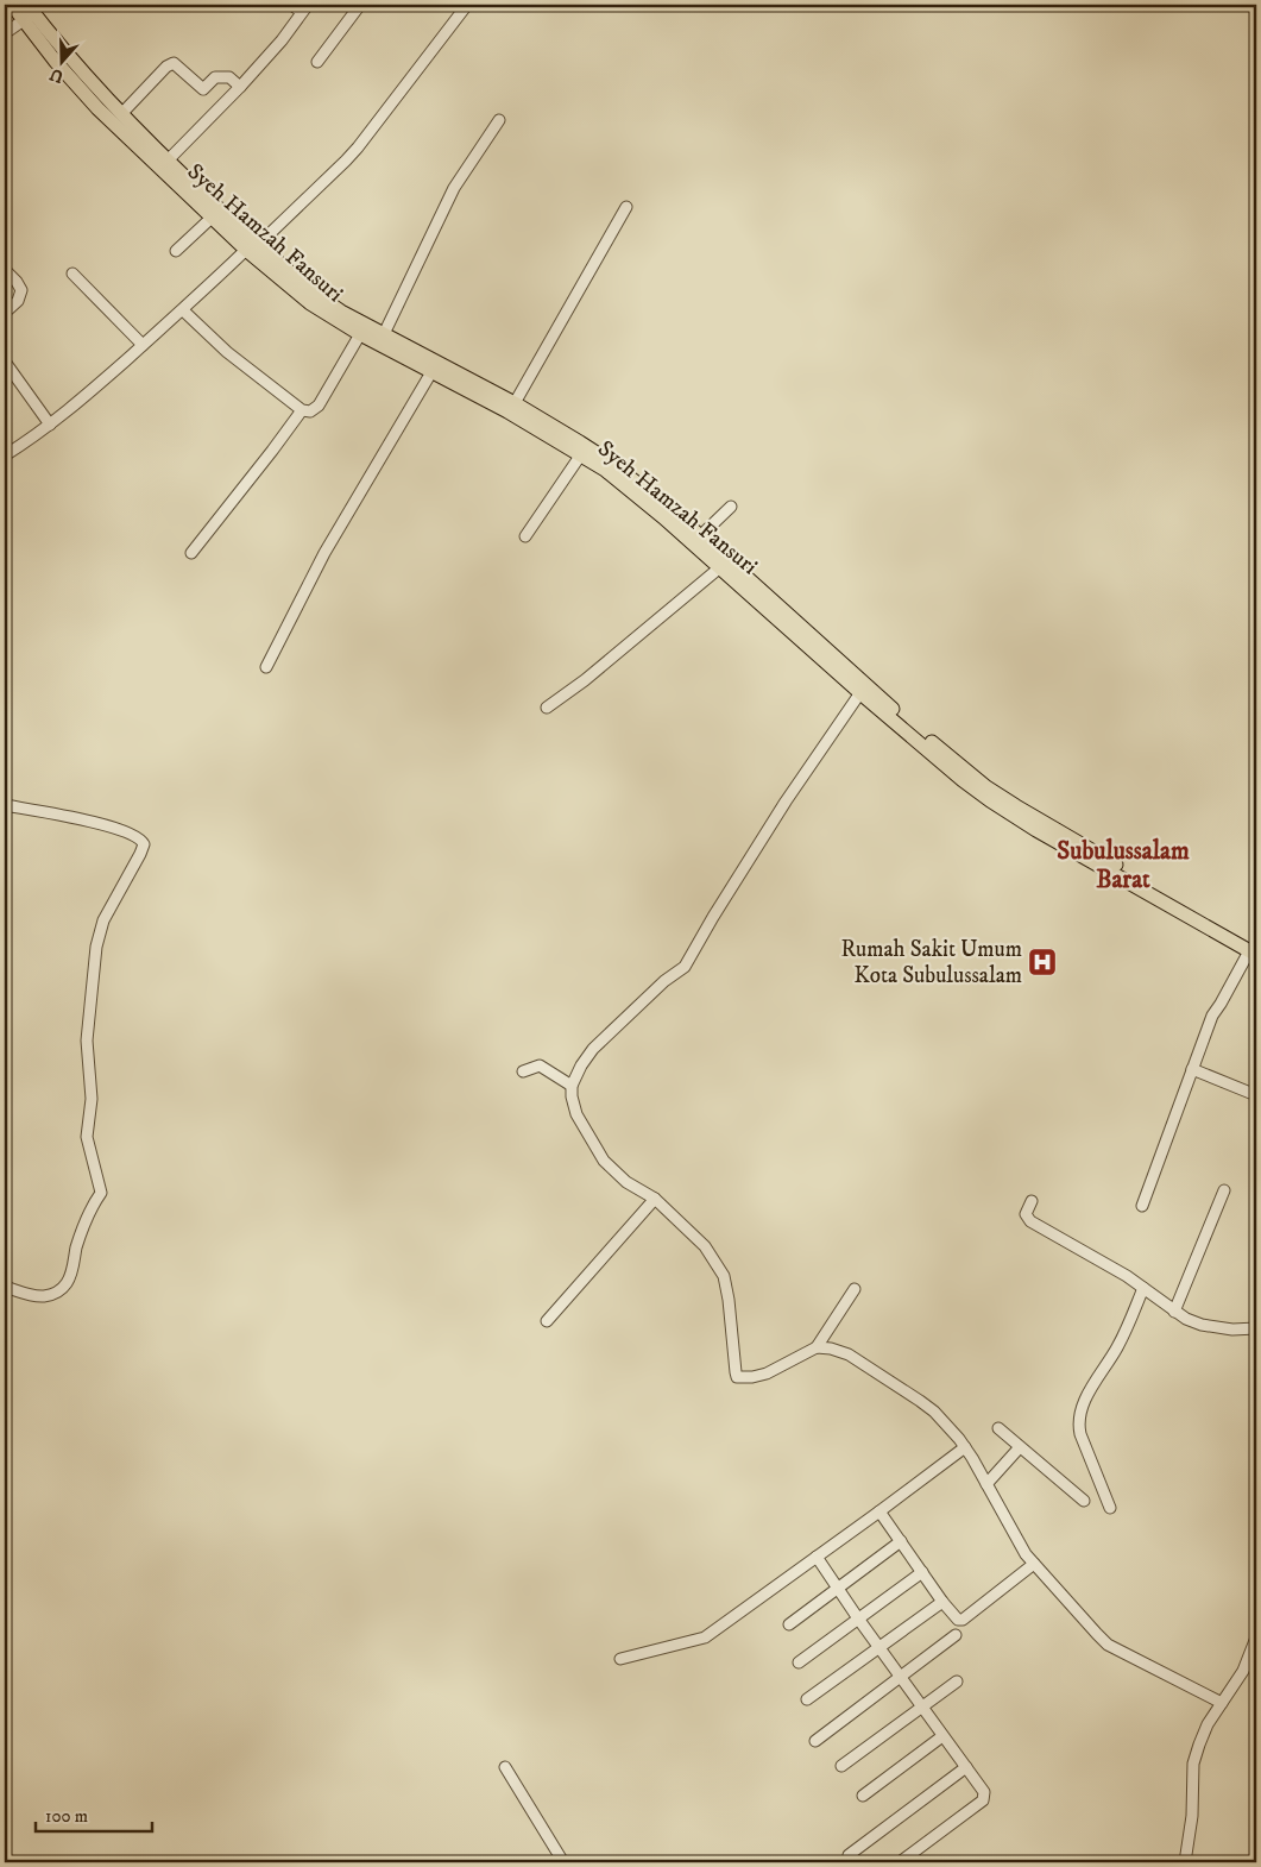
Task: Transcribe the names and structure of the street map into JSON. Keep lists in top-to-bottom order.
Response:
{
  "streets": {
    "main road": ["Syeh Hamzah Fansuri"]
  },
  "districts": ["Subulussalam Barat"],
  "places": {
    "hospital": ["Rumah Sakit Umum Kota Subulussalam"]
  },
  "scale_bar": "100 m",
  "north": "bottom"
}
